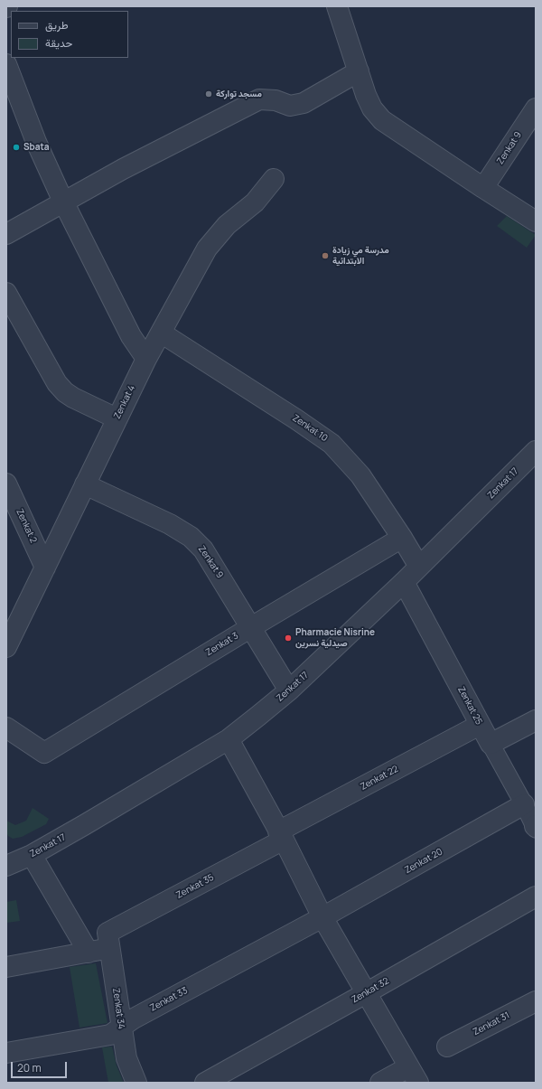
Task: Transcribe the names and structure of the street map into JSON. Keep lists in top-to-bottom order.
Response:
{
  "streets": {
    "street": [
      "Zenkat 9",
      "Zenkat 4",
      "Zenkat 10",
      "Zenkat 17",
      "Zenkat 2",
      "Zenkat 3",
      "Zenkat 25",
      "Zenkat 22",
      "Zenkat 20",
      "Zenkat 35",
      "Zenkat 32",
      "Zenkat 33",
      "Zenkat 34",
      "Zenkat 31"
    ]
  },
  "crossings": [
    ["Zenkat 9", "Zenkat 4"],
    ["Zenkat 9", "Zenkat 17"],
    ["Zenkat 9", "Zenkat 3"],
    ["Zenkat 4", "Zenkat 10"],
    ["Zenkat 4", "Zenkat 2"],
    ["Zenkat 10", "Zenkat 17"],
    ["Zenkat 10", "Zenkat 3"],
    ["Zenkat 17", "Zenkat 25"],
    ["Zenkat 25", "Zenkat 22"],
    ["Zenkat 25", "Zenkat 20"],
    ["Zenkat 22", "Zenkat 35"],
    ["Zenkat 20", "Zenkat 33"],
    ["Zenkat 35", "Zenkat 34"],
    ["Zenkat 33", "Zenkat 34"]
  ],
  "places": [
    "مسجد تواركة",
    "Sbata",
    "مدرسة مي زيادة الابتدائية",
    "Pharmacie Nisrine صيدلية نسرين"
  ],
  "legend": ["طريق", "حديقة"],
  "scale_bar": "20 m"
}
